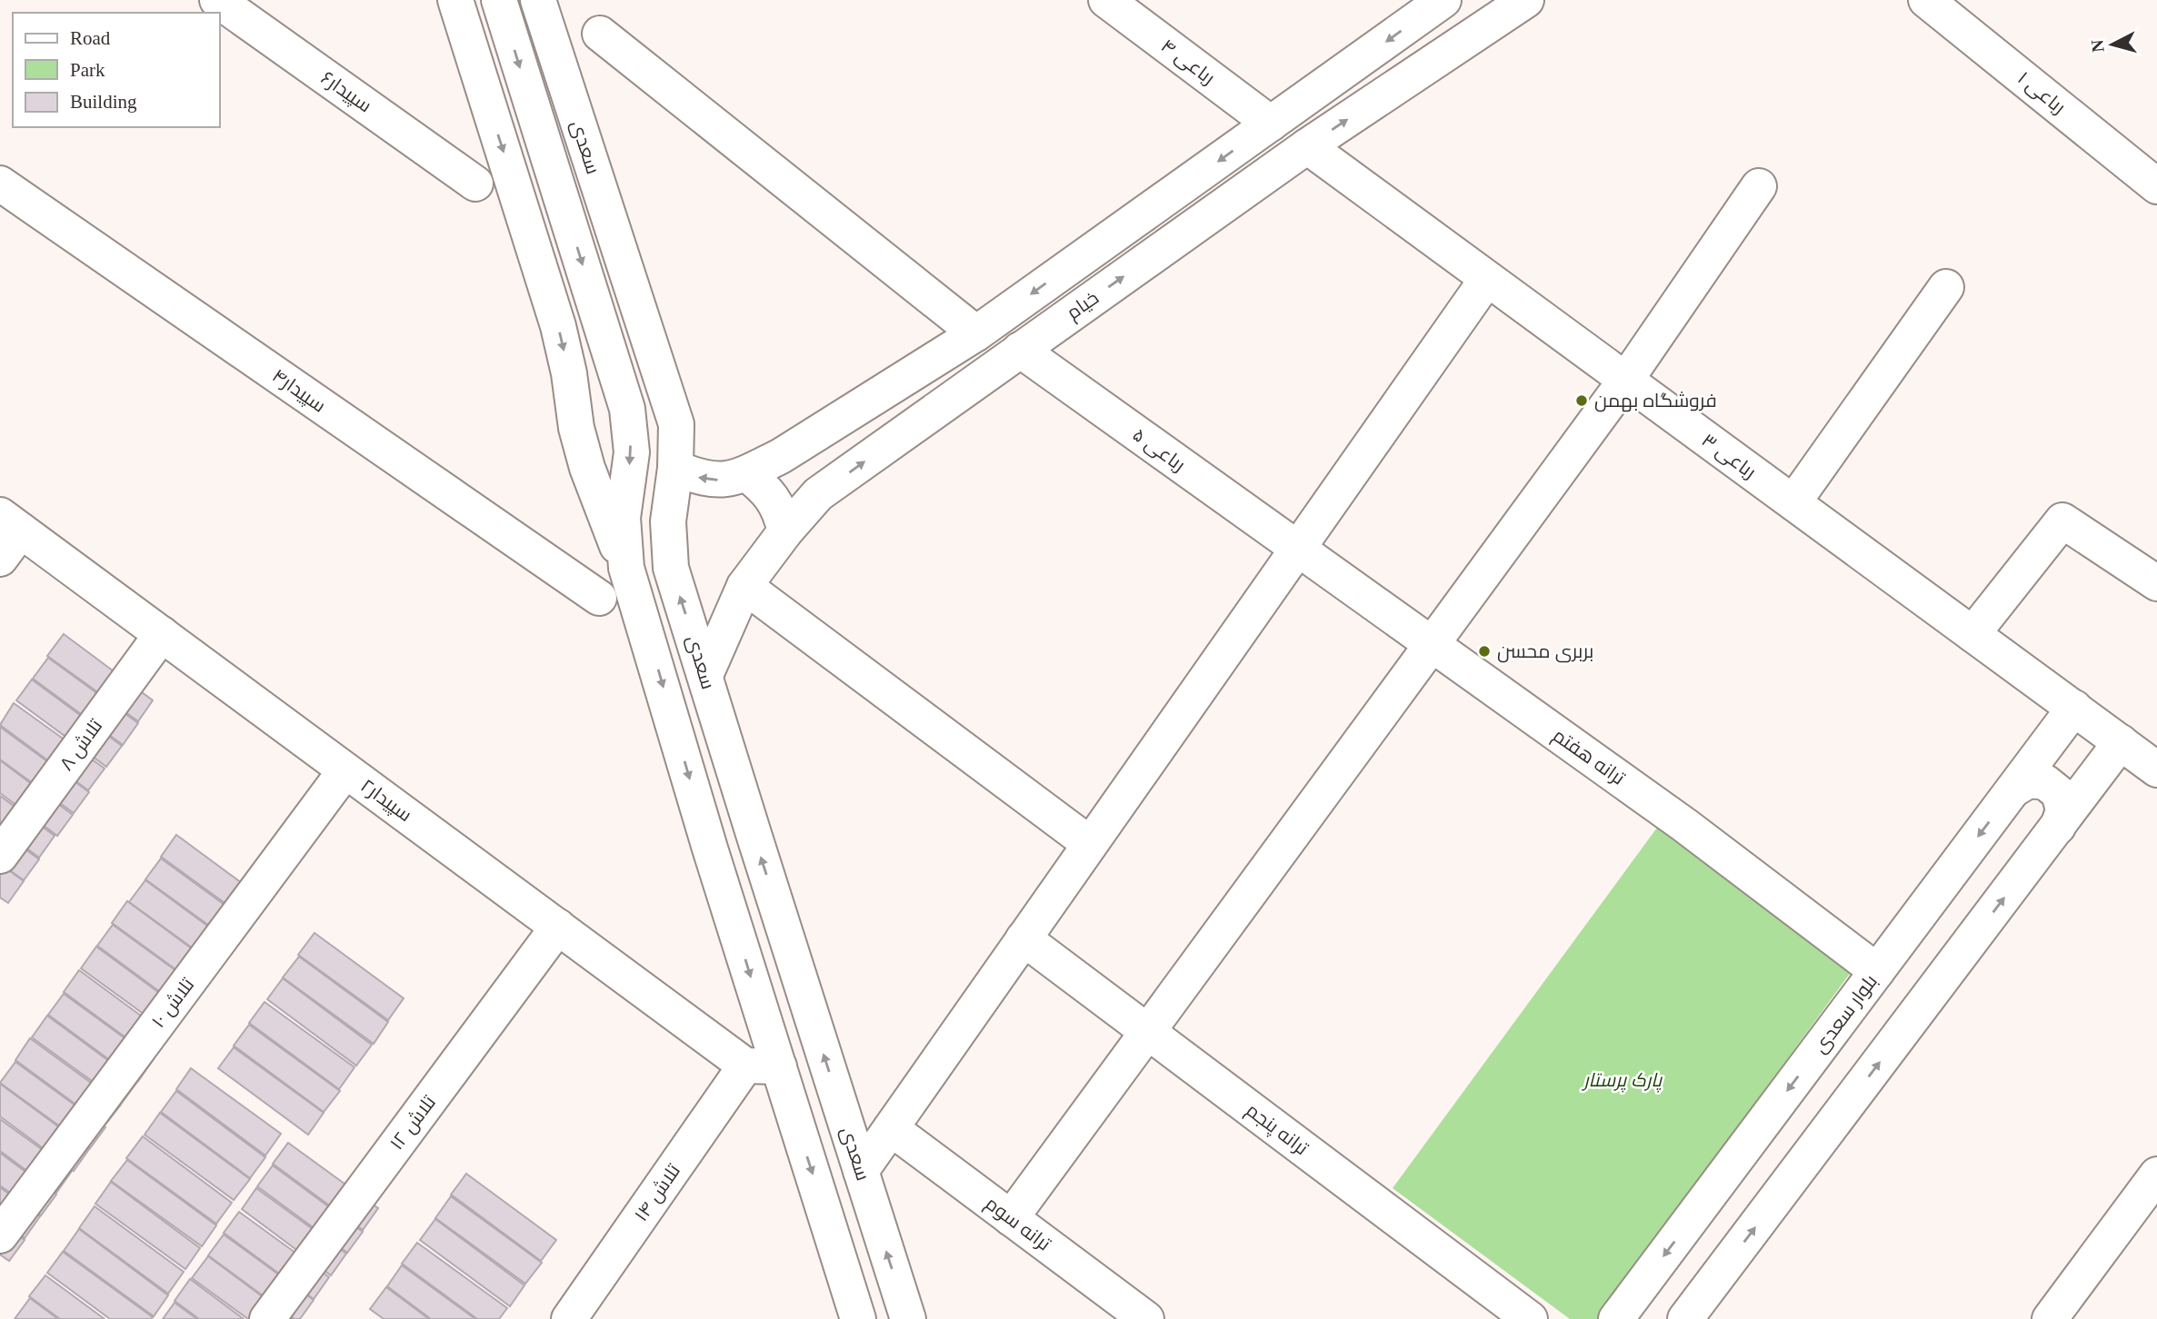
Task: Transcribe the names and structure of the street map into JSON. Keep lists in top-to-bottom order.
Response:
{
  "streets": {
    "street": [
      "رباعی ۴",
      "سپیدار۶",
      "رباعی ۱",
      "سعدی",
      "خیام",
      "سپیدار۴",
      "رباعی ۵",
      "رباعی ۳",
      "تلاش ۸",
      "ترانه هفتم",
      "سپیدار۲",
      "تلاش ۱۰",
      "بلوار سعدی",
      "تلاش ۱۲",
      "ترانه پنجم",
      "تلاش ۱۴",
      "ترانه سوم"
    ]
  },
  "crossings": [
    ["رباعی ۴", "خیام"],
    ["سعدی", "خیام"],
    ["سعدی", "سپیدار۲"],
    ["سعدی", "تلاش ۱۴"],
    ["خیام", "رباعی ۵"],
    ["خیام", "رباعی ۳"],
    ["رباعی ۵", "ترانه هفتم"],
    ["رباعی ۳", "بلوار سعدی"],
    ["تلاش ۸", "سپیدار۲"],
    ["ترانه هفتم", "بلوار سعدی"],
    ["سپیدار۲", "تلاش ۱۰"],
    ["سپیدار۲", "تلاش ۱۲"],
    ["سپیدار۲", "تلاش ۱۴"]
  ],
  "parks": ["پارک پرستار"],
  "places": ["فروشگاه بهمن", "بربری محسن"],
  "legend": ["Road", "Park", "Building"],
  "north": "left"
}
